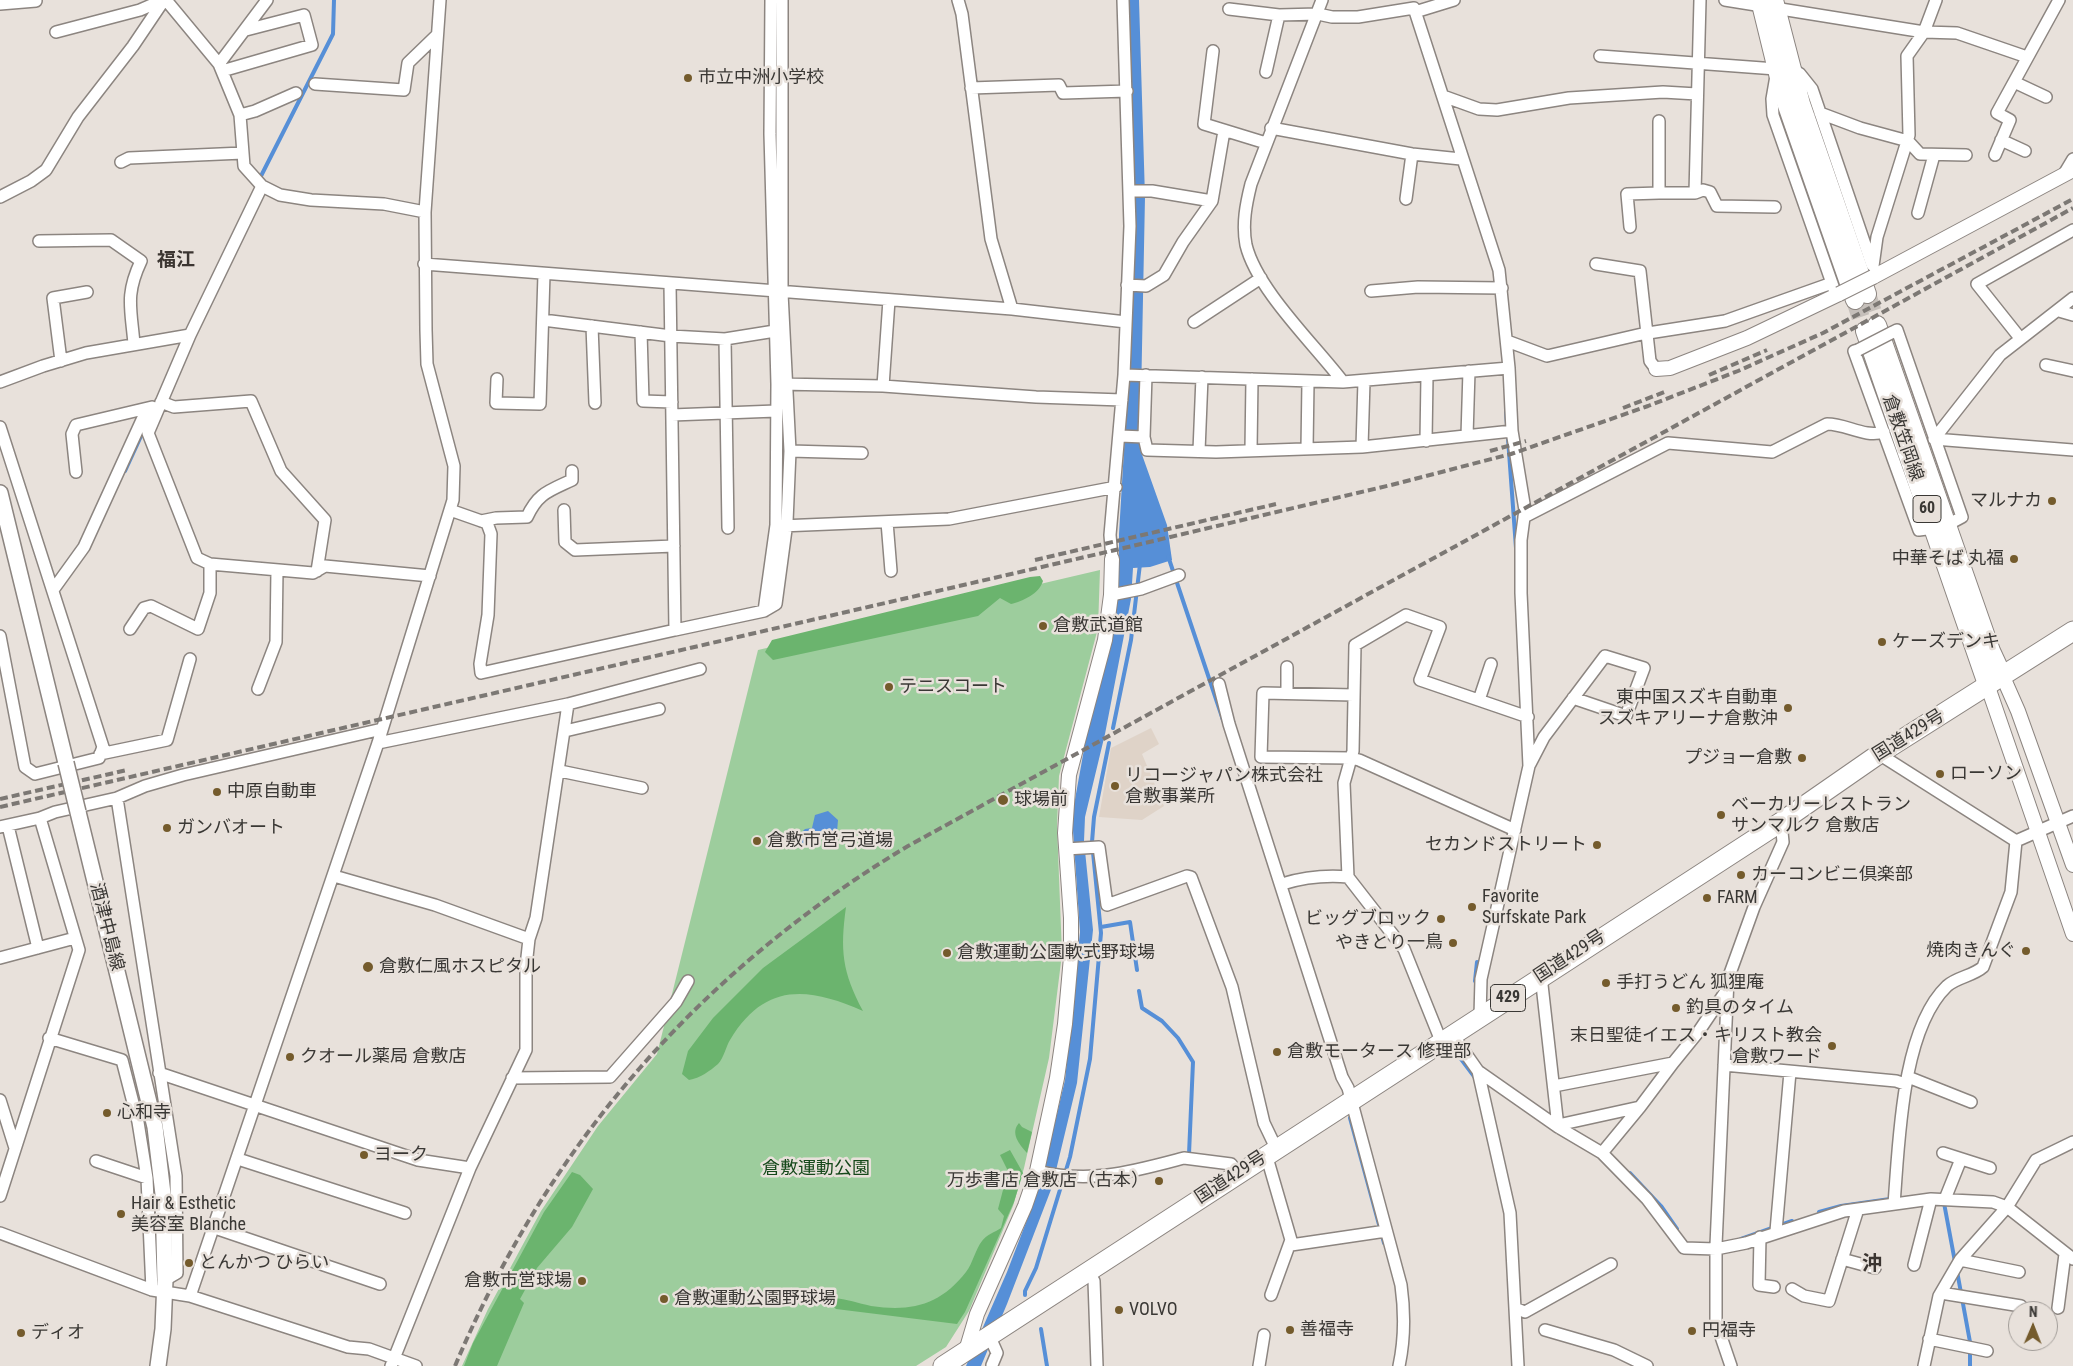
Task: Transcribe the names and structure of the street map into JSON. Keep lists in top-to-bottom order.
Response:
{
  "streets": {
    "highway": ["国道429号", "429"],
    "main road": ["倉敷笠岡線", "60", "酒津中島線"]
  },
  "crossings": [
    ["倉敷笠岡線", "国道429号"]
  ],
  "districts": ["福江", "沖"],
  "parks": ["倉敷運動公園"],
  "places": [
    "市立中洲小学校",
    "マルナカ",
    "中華そば 丸福",
    "倉敷武道館",
    "ケーズデンキ",
    "テニスコート",
    "東中国スズキ自動車 スズキアリーナ倉敷沖",
    "プジョー倉敷",
    "ローソン",
    "リコージャパン株式会社 倉敷事業所",
    "中原自動車",
    "球場前",
    "ベーカリーレストラン サンマルク 倉敷店",
    "ガンバオート",
    "倉敷市営弓道場",
    "セカンドストリート",
    "カーコンビニ倶楽部",
    "FARM",
    "Favorite Surfskate Park",
    "ビッグブロック",
    "やきとり一鳥",
    "焼肉きんぐ",
    "倉敷運動公園軟式野球場",
    "倉敷仁風ホスピタル",
    "手打うどん 狐狸庵",
    "釣具のタイム",
    "末日聖徒イエス・キリスト教会 倉敷ワード",
    "倉敷モータース 修理部",
    "クオール薬局 倉敷店",
    "心和寺",
    "ヨーク",
    "万歩書店 倉敷店（古本）",
    "Hair & Esthetic 美容室 Blanche",
    "とんかつ ひらい",
    "倉敷市営球場",
    "倉敷運動公園野球場",
    "VOLVO",
    "善福寺",
    "円福寺",
    "ディオ"
  ],
  "north": "top"
}
